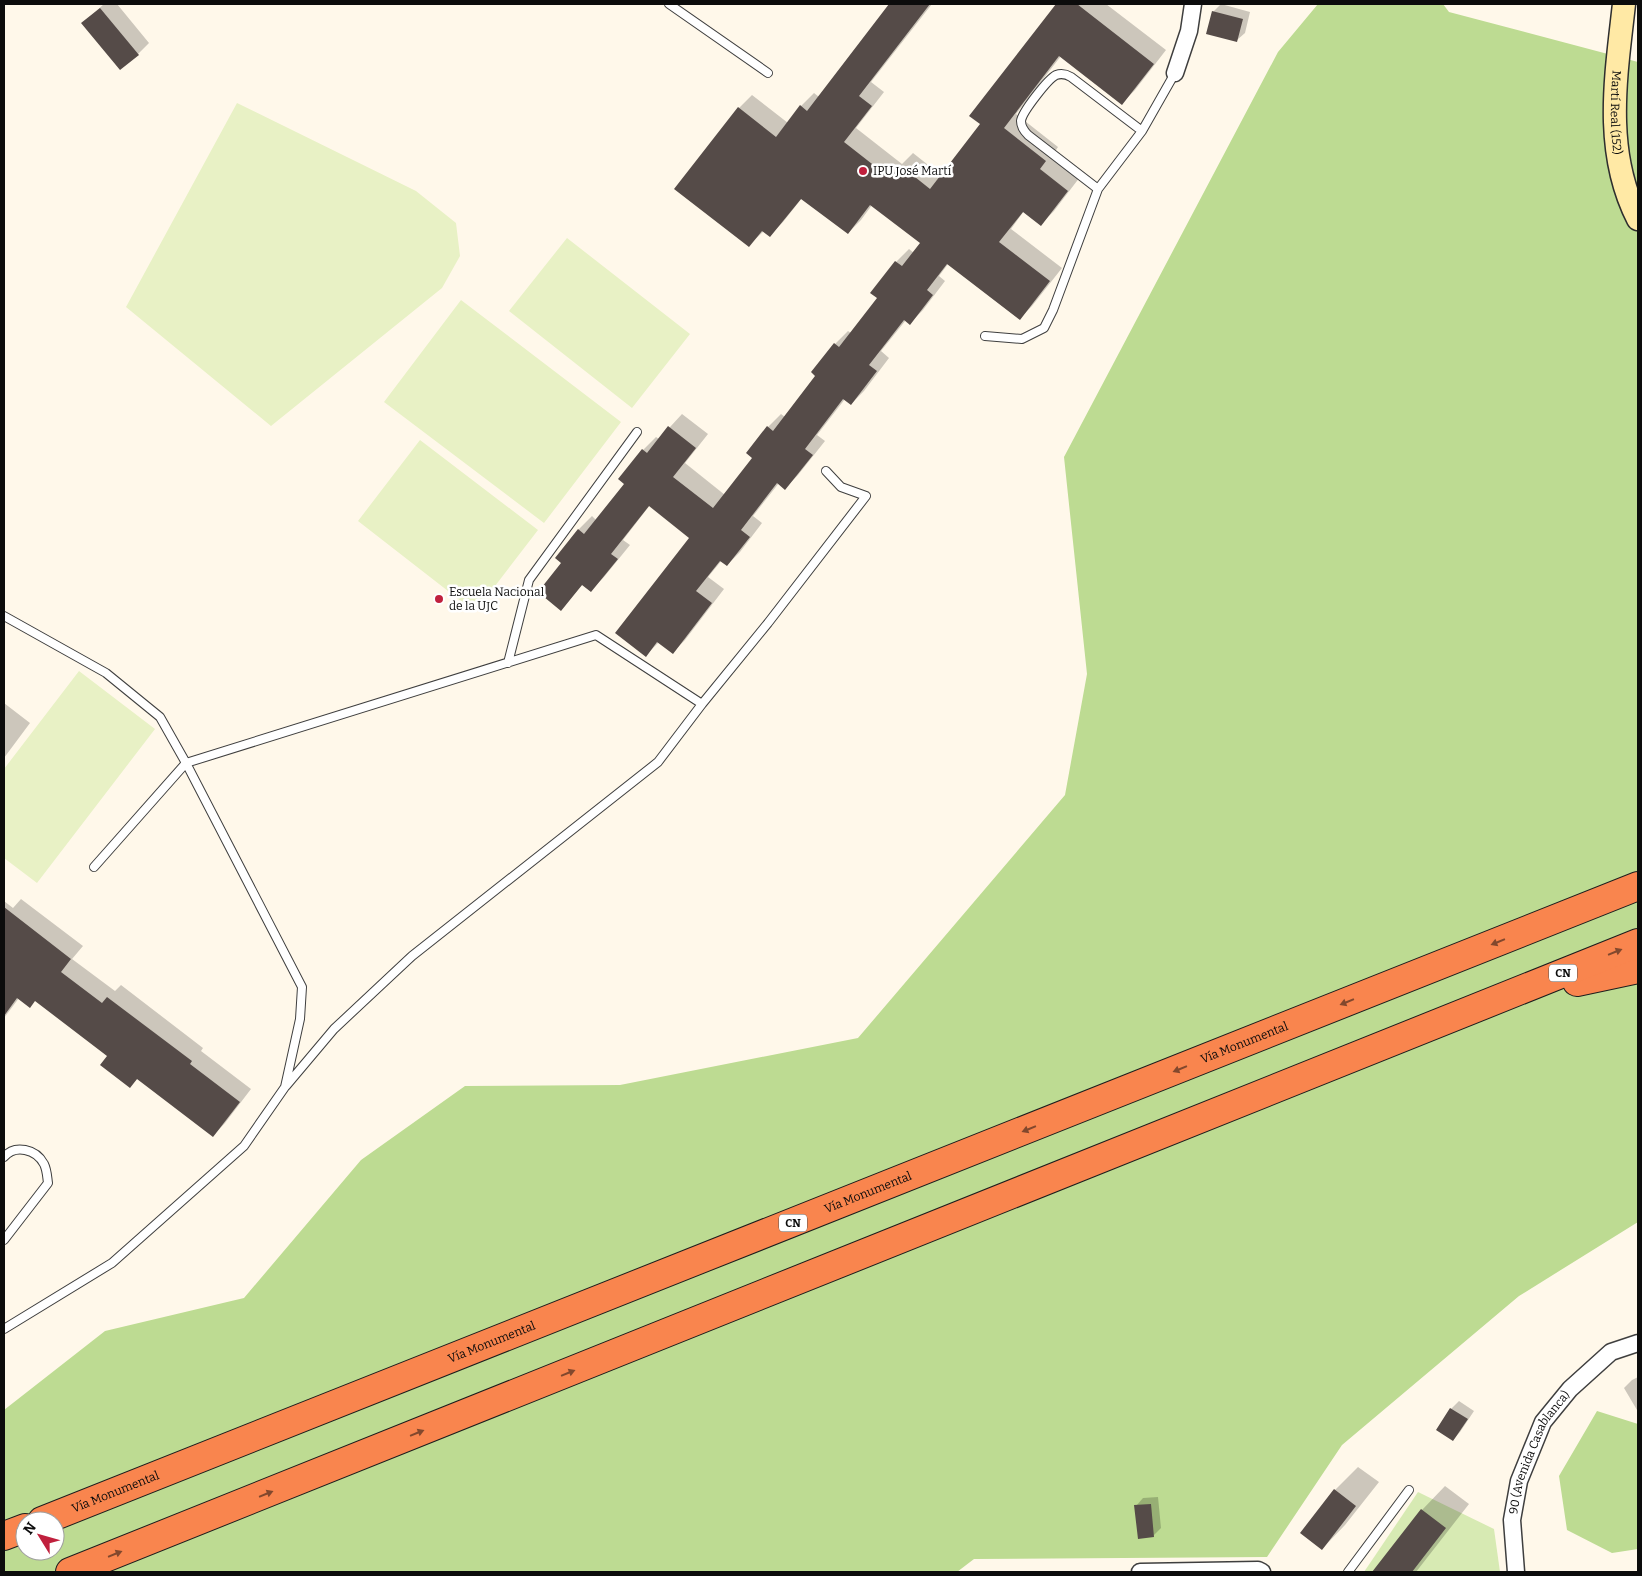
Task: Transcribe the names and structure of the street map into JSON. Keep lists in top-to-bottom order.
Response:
{
  "streets": {
    "highway": ["CN", "Vía Monumental"],
    "main road": ["Martí Real (152)"],
    "street": ["90 (Avenida Casablanca)"]
  },
  "places": ["IPU José Martí", "Escuela Nacional de la UJC"],
  "north": "top left"
}
